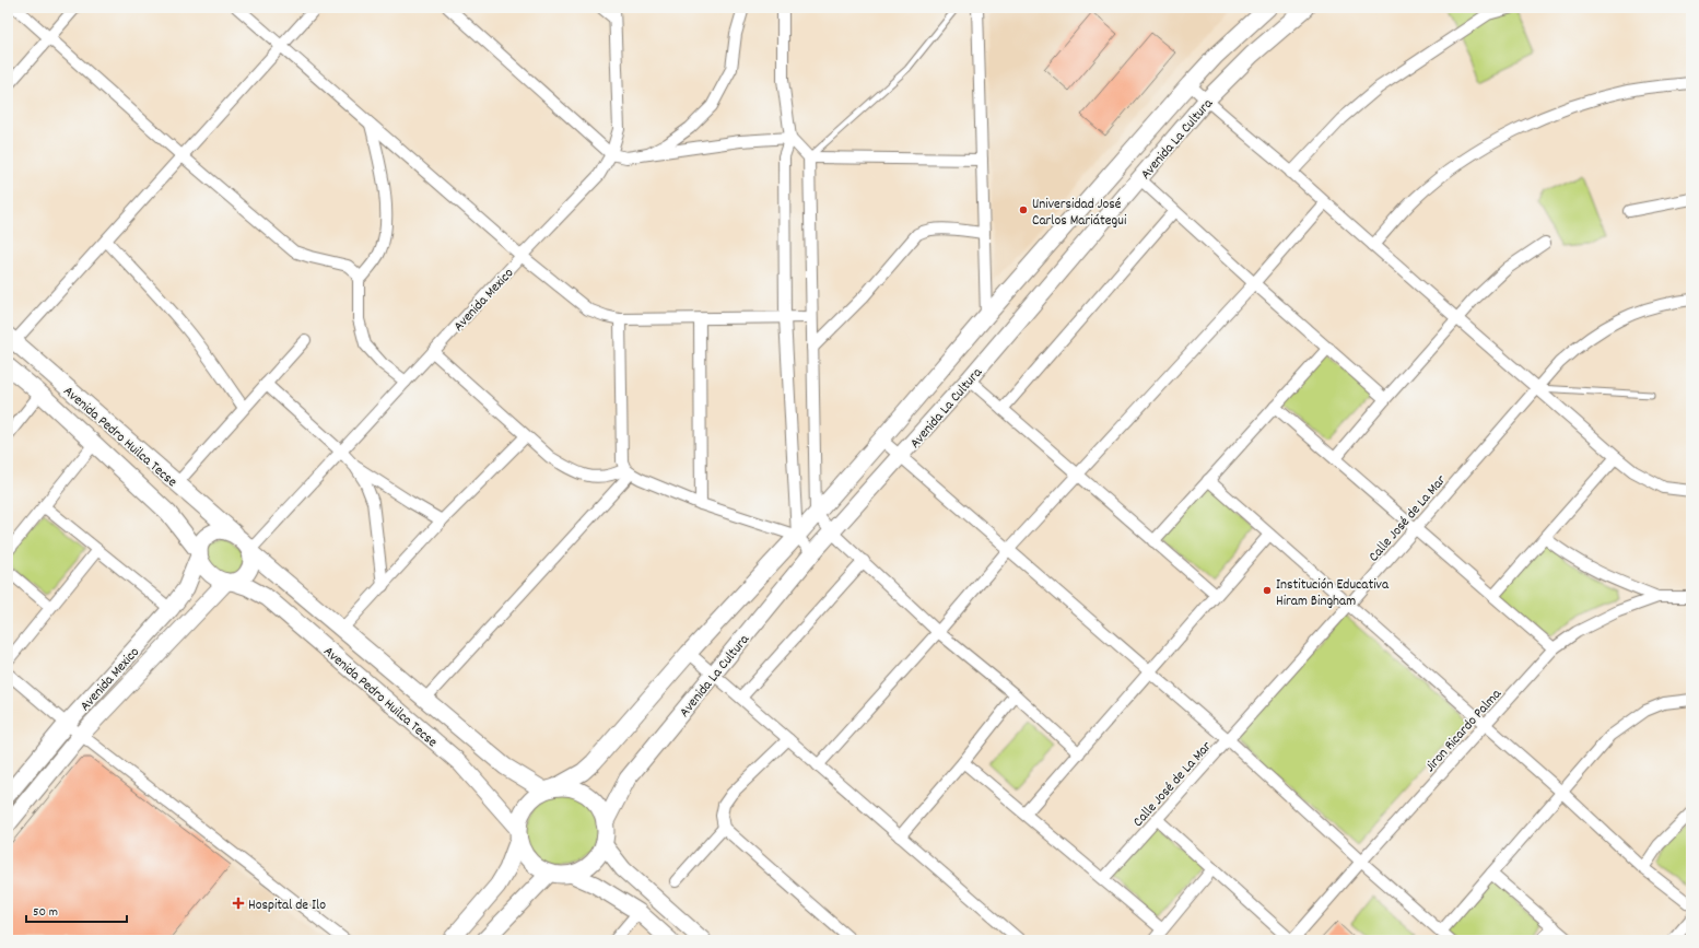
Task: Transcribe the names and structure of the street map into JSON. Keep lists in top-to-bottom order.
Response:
{
  "streets": {
    "main road": ["Avenida La Cultura", "Avenida Mexico", "Avenida Pedro Huilca Tecse"],
    "street": ["Calle José de La Mar", "Jiron Ricardo Palma"]
  },
  "crossings": [
    ["Avenida La Cultura", "Avenida Pedro Huilca Tecse"],
    ["Avenida Mexico", "Avenida Pedro Huilca Tecse"]
  ],
  "places": {
    "other": ["Universidad José Carlos Mariátegui", "Institución Educativa Hiram Bingham"],
    "health": ["Hospital de Ilo"]
  },
  "scale_bar": "50 m"
}
